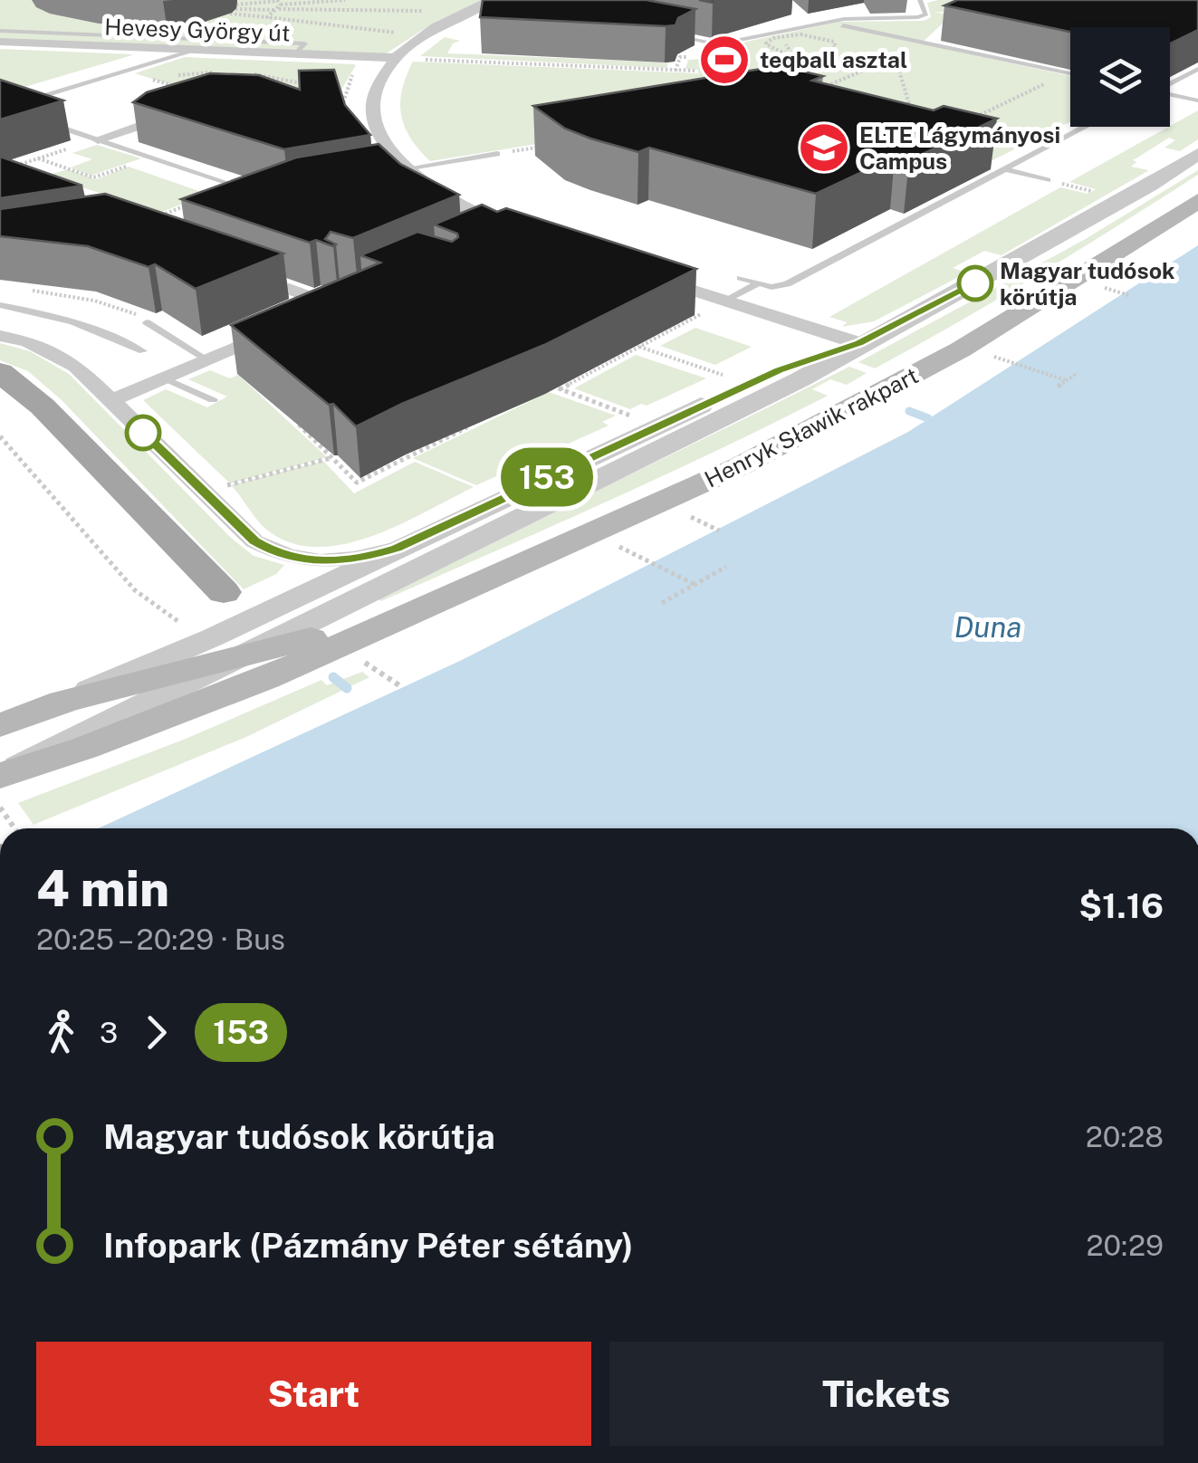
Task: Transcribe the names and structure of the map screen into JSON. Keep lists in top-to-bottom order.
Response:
{
  "streets": {
    "main road": ["Henryk Sławik rakpart"],
    "street": ["Hevesy György út"]
  },
  "water": ["Duna"],
  "places": {
    "sports": ["teqball asztal"],
    "school or university": ["ELTE Lágymányosi Campus"],
    "other": ["Magyar tudósok körútja"]
  },
  "lines": ["bus line 153"],
  "page": {
    "on_map": "153",
    "heading": ["4 min", "20:25 – 20:29 · Bus", "$1.16"],
    "legs": ["3", "153"],
    "list": [
      {
        "name": "Magyar tudósok körútja",
        "value": "20:28"
      },
      {
        "name": "Infopark (Pázmány Péter sétány)",
        "value": "20:29"
      }
    ],
    "buttons": ["Start", "Tickets"]
  }
}
